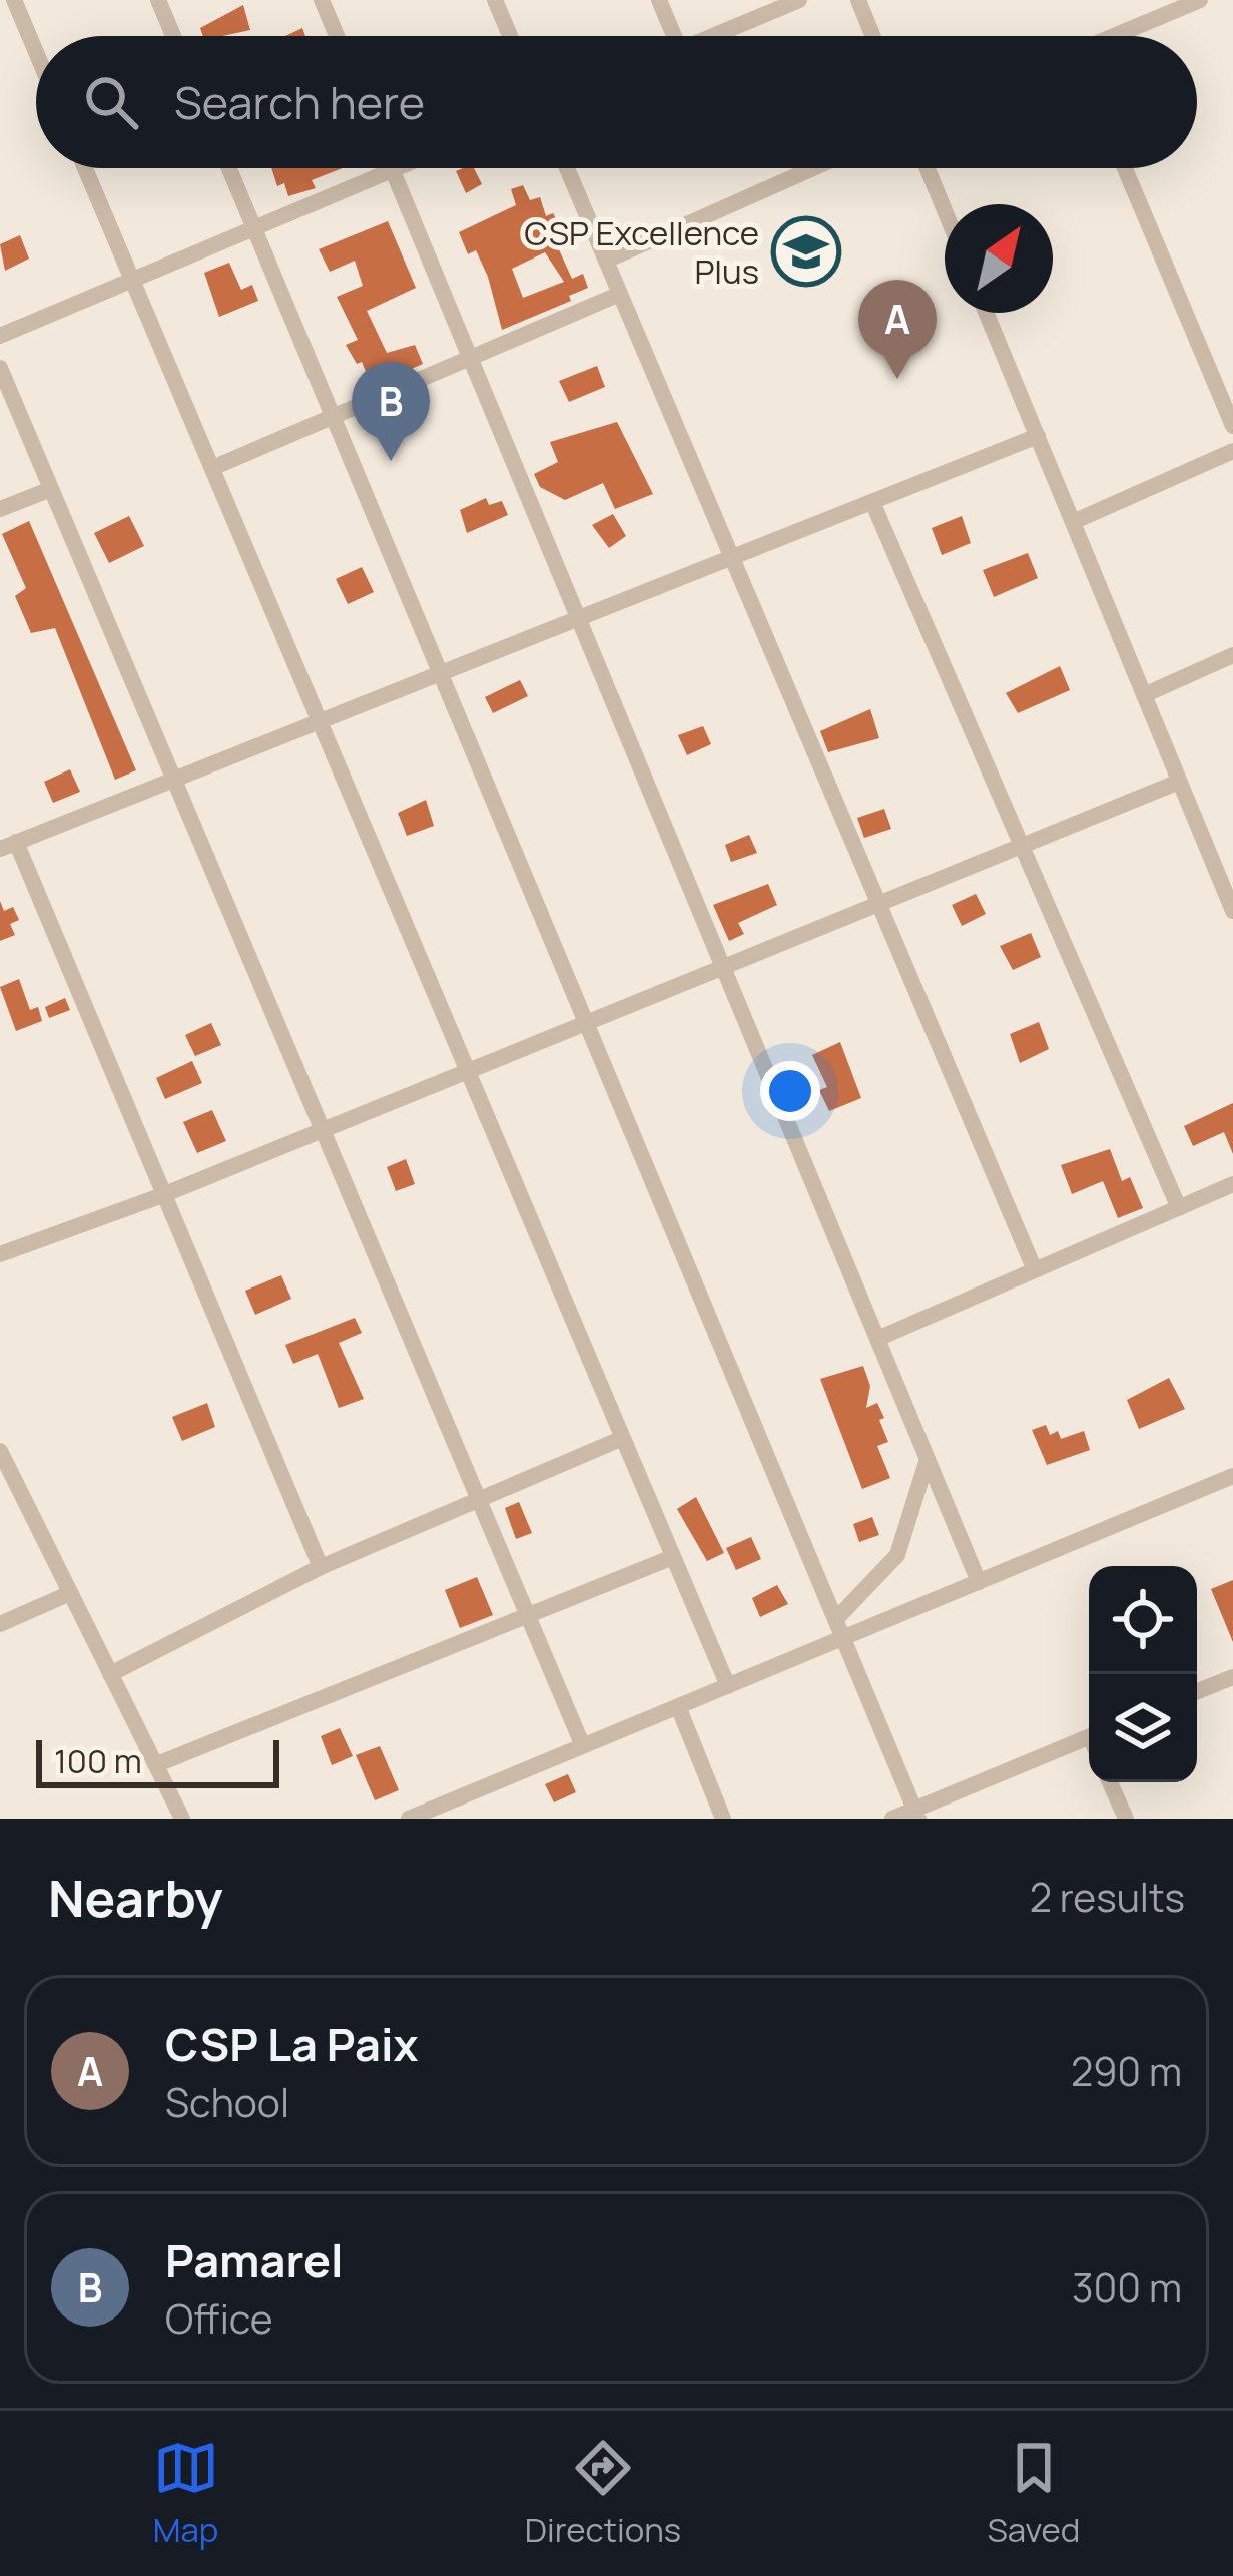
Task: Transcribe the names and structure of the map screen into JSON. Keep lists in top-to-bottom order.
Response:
{
  "places": {
    "school or university": ["CSP Excellence Plus"]
  },
  "scale_bar": "100 m",
  "north": "top right",
  "page": {
    "search": "Search here",
    "pins": ["A", "B"],
    "scale": "100 m",
    "heading": ["Nearby", "2 results"],
    "list": [
      {
        "mark": "A",
        "name": "CSP La Paix",
        "note": "School",
        "value": "290 m"
      },
      {
        "mark": "B",
        "name": "Pamarel",
        "note": "Office",
        "value": "300 m"
      }
    ],
    "nav": ["Map", "Directions", "Saved"]
  }
}
